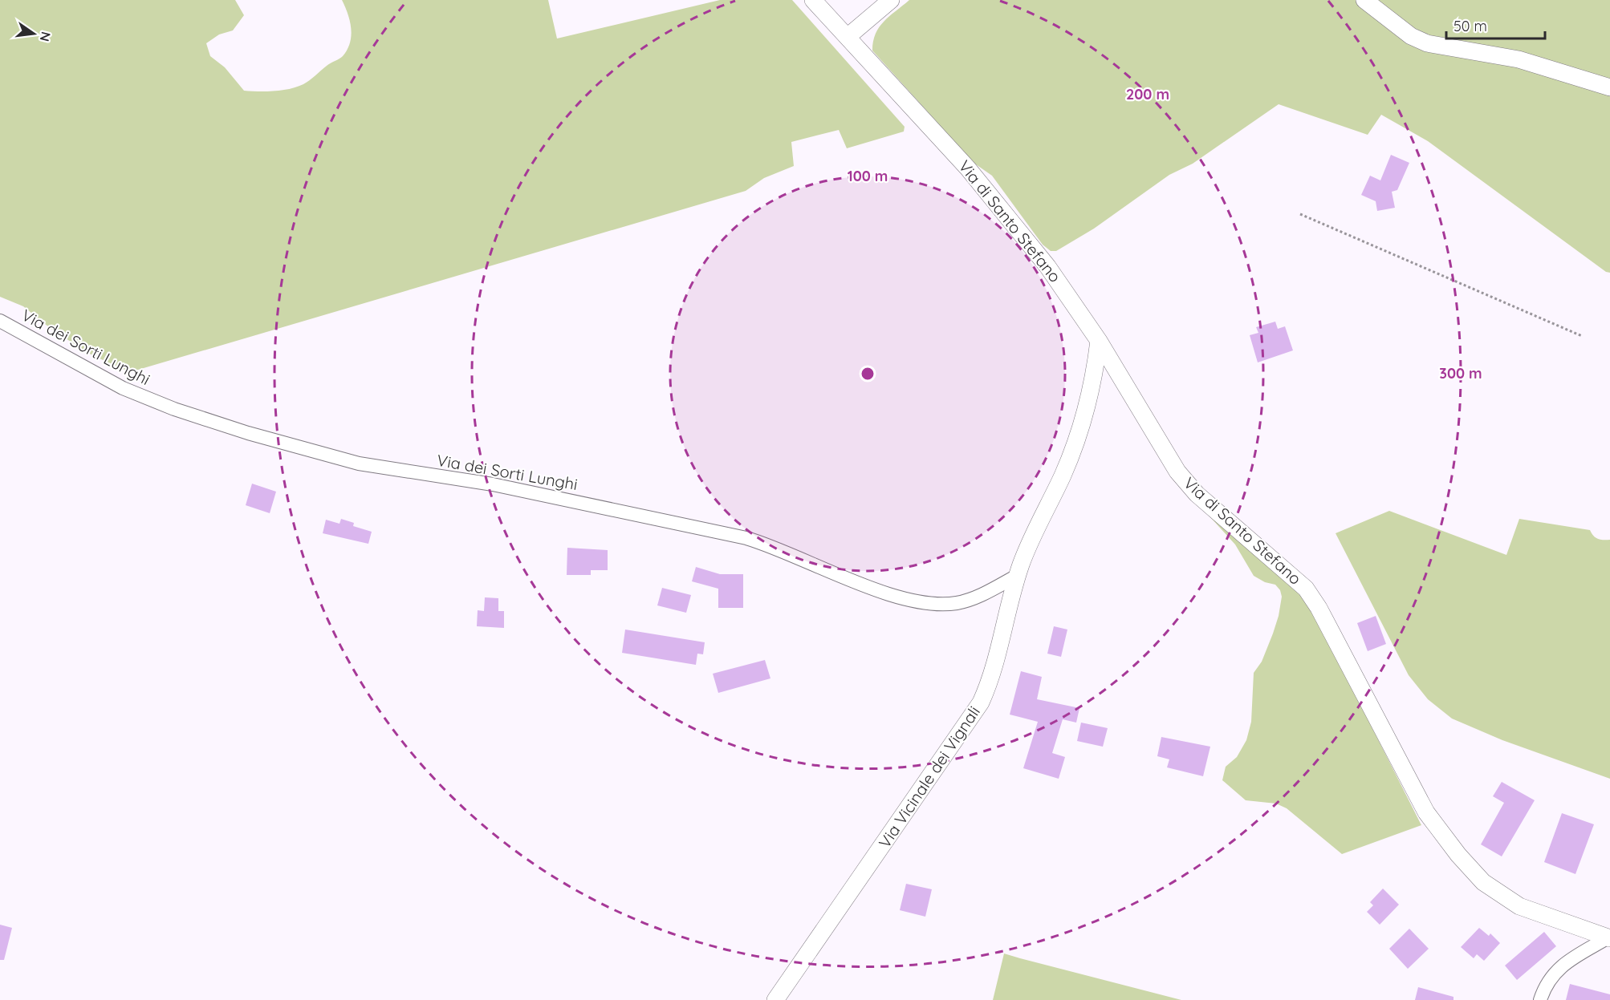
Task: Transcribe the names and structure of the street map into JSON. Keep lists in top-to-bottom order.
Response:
{
  "streets": {
    "street": ["Via di Santo Stefano", "Via dei Sorti Lunghi", "Via Vicinale dei Vignali"]
  },
  "crossings": [
    ["Via di Santo Stefano", "Via Vicinale dei Vignali"],
    ["Via dei Sorti Lunghi", "Via Vicinale dei Vignali"]
  ],
  "scale_bar": "50 m",
  "north": "right",
  "rings": ["200 m", "100 m", "300 m"]
}
